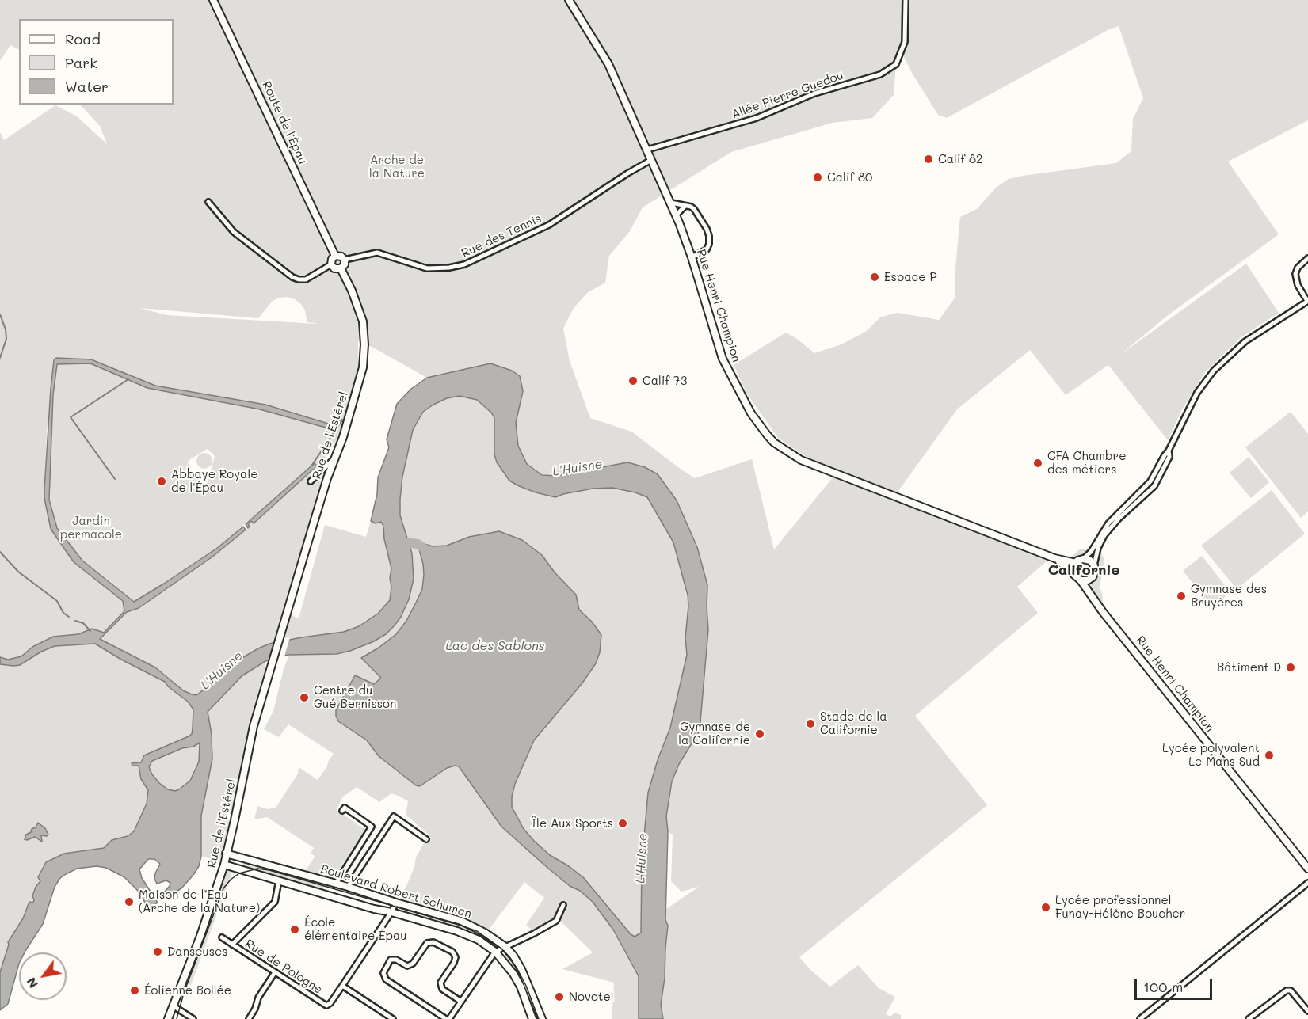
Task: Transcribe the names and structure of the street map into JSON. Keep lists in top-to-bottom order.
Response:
{
  "streets": {
    "street": [
      "Allée Pierre Guedou",
      "Route de l'Épau",
      "Rue des Tennis",
      "Rue Henri Champion",
      "Rue de l'Estérel",
      "Boulevard Robert Schuman",
      "Rue de Pologne"
    ]
  },
  "crossings": [
    ["Allée Pierre Guedou", "Rue Henri Champion"],
    ["Route de l'Épau", "Rue des Tennis"],
    ["Route de l'Épau", "Rue de l'Estérel"],
    ["Rue des Tennis", "Rue Henri Champion"],
    ["Rue des Tennis", "Rue de l'Estérel"],
    ["Rue de l'Estérel", "Boulevard Robert Schuman"],
    ["Boulevard Robert Schuman", "Rue de Pologne"]
  ],
  "districts": ["Californie"],
  "water": ["L'Huisne", "Lac des Sablons"],
  "parks": ["Arche de la Nature", "Jardin permacole"],
  "places": [
    "Calif 82",
    "Calif 80",
    "Espace P",
    "Calif 73",
    "CFA Chambre des métiers",
    "Abbaye Royale de l'Épau",
    "Gymnase des Bruyères",
    "Bâtiment D",
    "Centre du Gué Bernisson",
    "Stade de la Californie",
    "Gymnase de la Californie",
    "Lycée polyvalent Le Mans Sud",
    "Île Aux Sports",
    "Maison de l’Eau (Arche de la Nature)",
    "Lycée professionnel Funay-Hélène Boucher",
    "École élémentaire Épau",
    "Danseuses",
    "Éolienne Bollée",
    "Novotel"
  ],
  "legend": ["Road", "Park", "Water"],
  "scale_bar": "100 m",
  "north": "bottom left"
}
